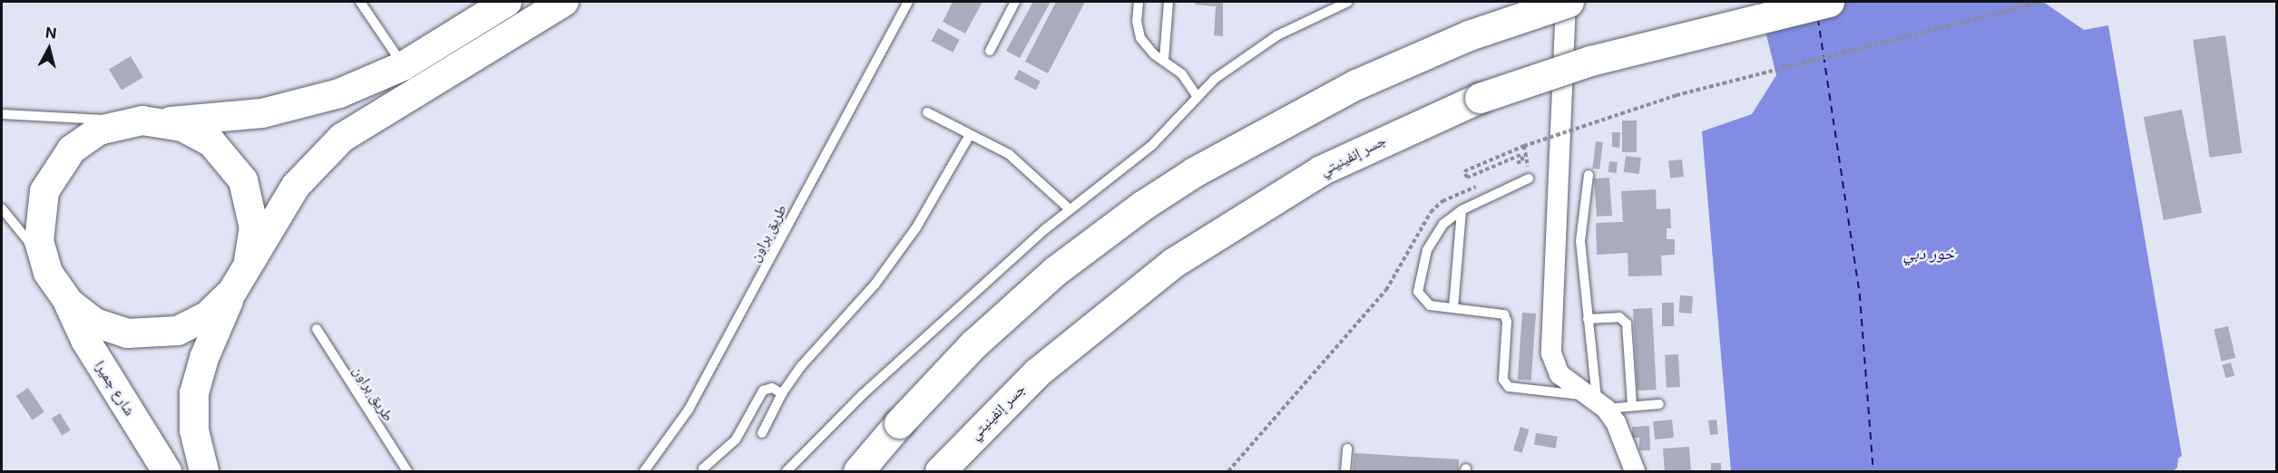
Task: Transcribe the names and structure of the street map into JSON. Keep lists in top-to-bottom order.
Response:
{
  "streets": {
    "highway": ["جسر إنفينيتي"],
    "street": ["شارع جميرا"],
    "lane": ["طريق براون"]
  },
  "water": ["خور دبي"],
  "north": "top"
}
